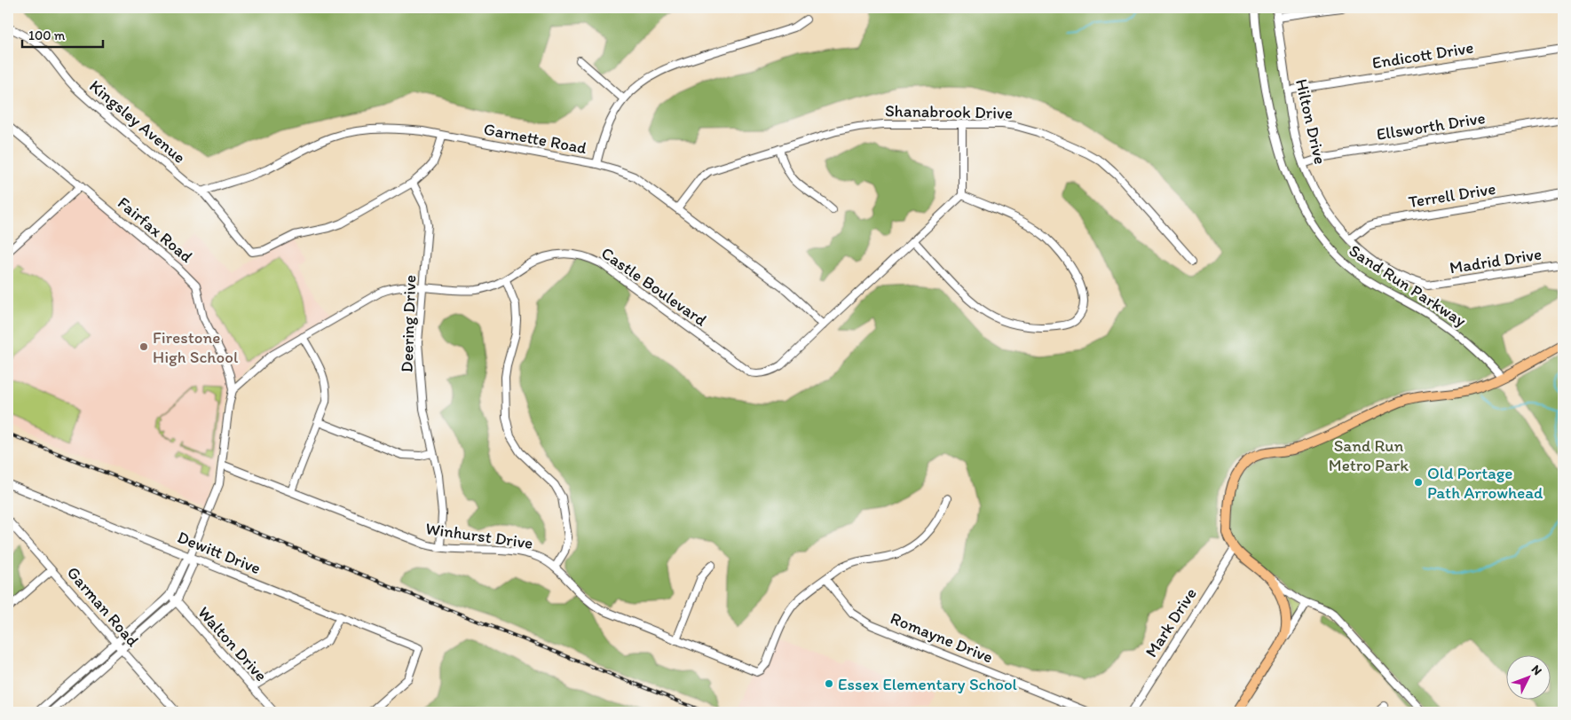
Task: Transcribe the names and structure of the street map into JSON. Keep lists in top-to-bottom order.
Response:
{
  "streets": {
    "street": [
      "Endicott Drive",
      "Shanabrook Drive",
      "Kingsley Avenue",
      "Hilton Drive",
      "Ellsworth Drive",
      "Garnette Road",
      "Terrell Drive",
      "Fairfax Road",
      "Madrid Drive",
      "Sand Run Parkway",
      "Castle Boulevard",
      "Deering Drive",
      "Winhurst Drive",
      "Dewitt Drive",
      "Garman Road",
      "Mark Drive",
      "Romayne Drive",
      "Walton Drive"
    ]
  },
  "crossings": [
    ["Endicott Drive", "Hilton Drive"],
    ["Shanabrook Drive", "Garnette Road"],
    ["Kingsley Avenue", "Garnette Road"],
    ["Kingsley Avenue", "Deering Drive"],
    ["Hilton Drive", "Ellsworth Drive"],
    ["Hilton Drive", "Terrell Drive"],
    ["Hilton Drive", "Madrid Drive"],
    ["Garnette Road", "Castle Boulevard"],
    ["Fairfax Road", "Castle Boulevard"],
    ["Castle Boulevard", "Deering Drive"],
    ["Deering Drive", "Winhurst Drive"],
    ["Winhurst Drive", "Romayne Drive"]
  ],
  "parks": ["Sand Run Metro Park"],
  "places": ["Firestone High School", "Old Portage Path Arrowhead", "Essex Elementary School"],
  "scale_bar": "100 m",
  "north": "top right"
}
